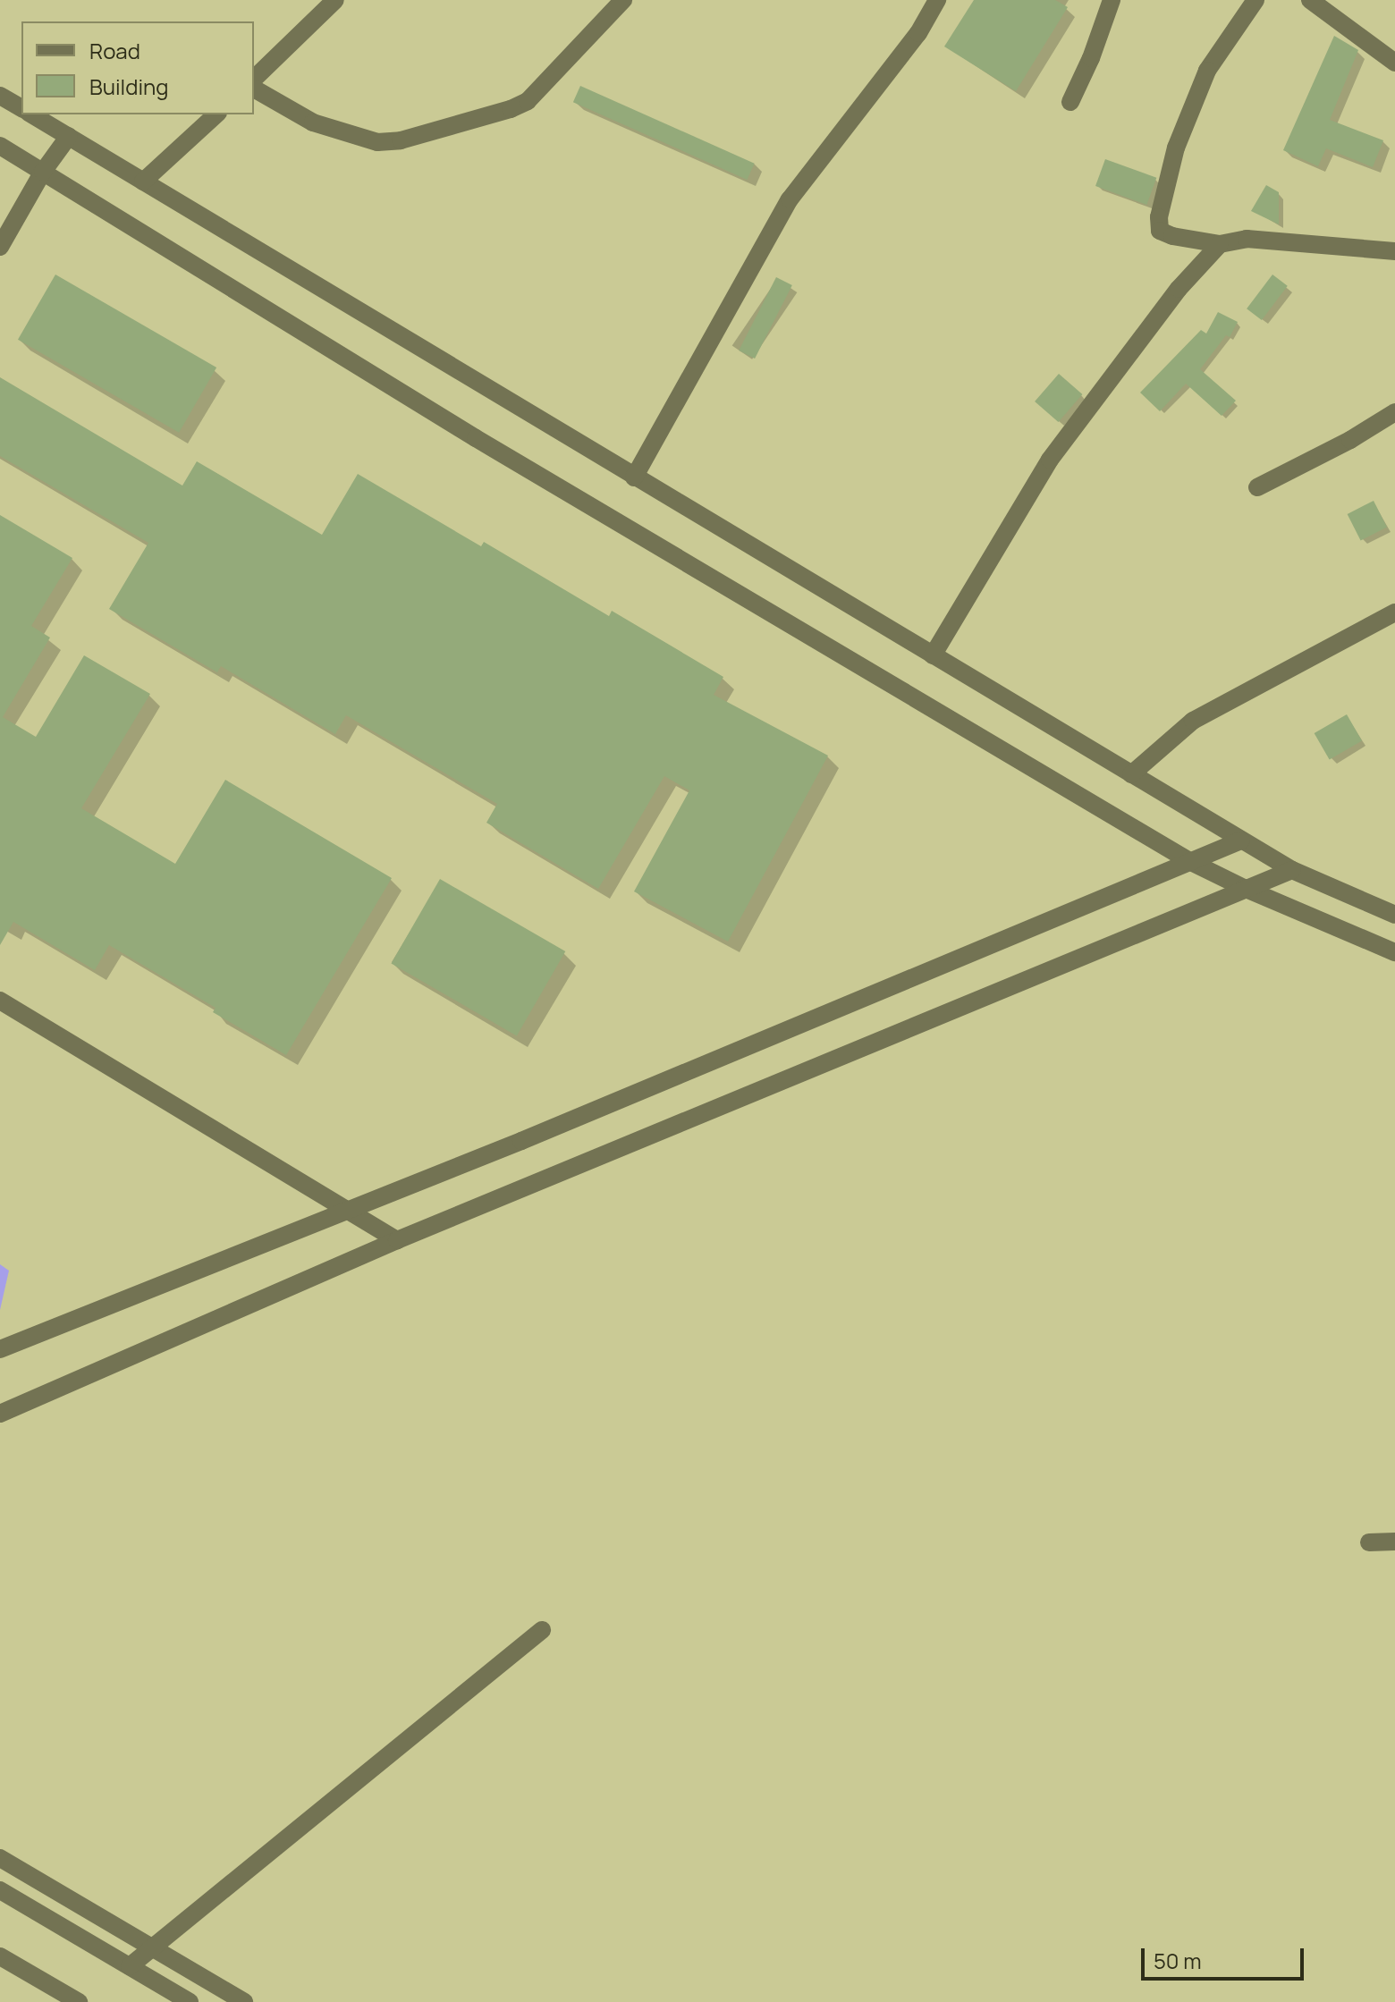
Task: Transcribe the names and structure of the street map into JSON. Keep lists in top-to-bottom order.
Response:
{
  "legend": ["Road", "Building"],
  "scale_bar": "50 m"
}
